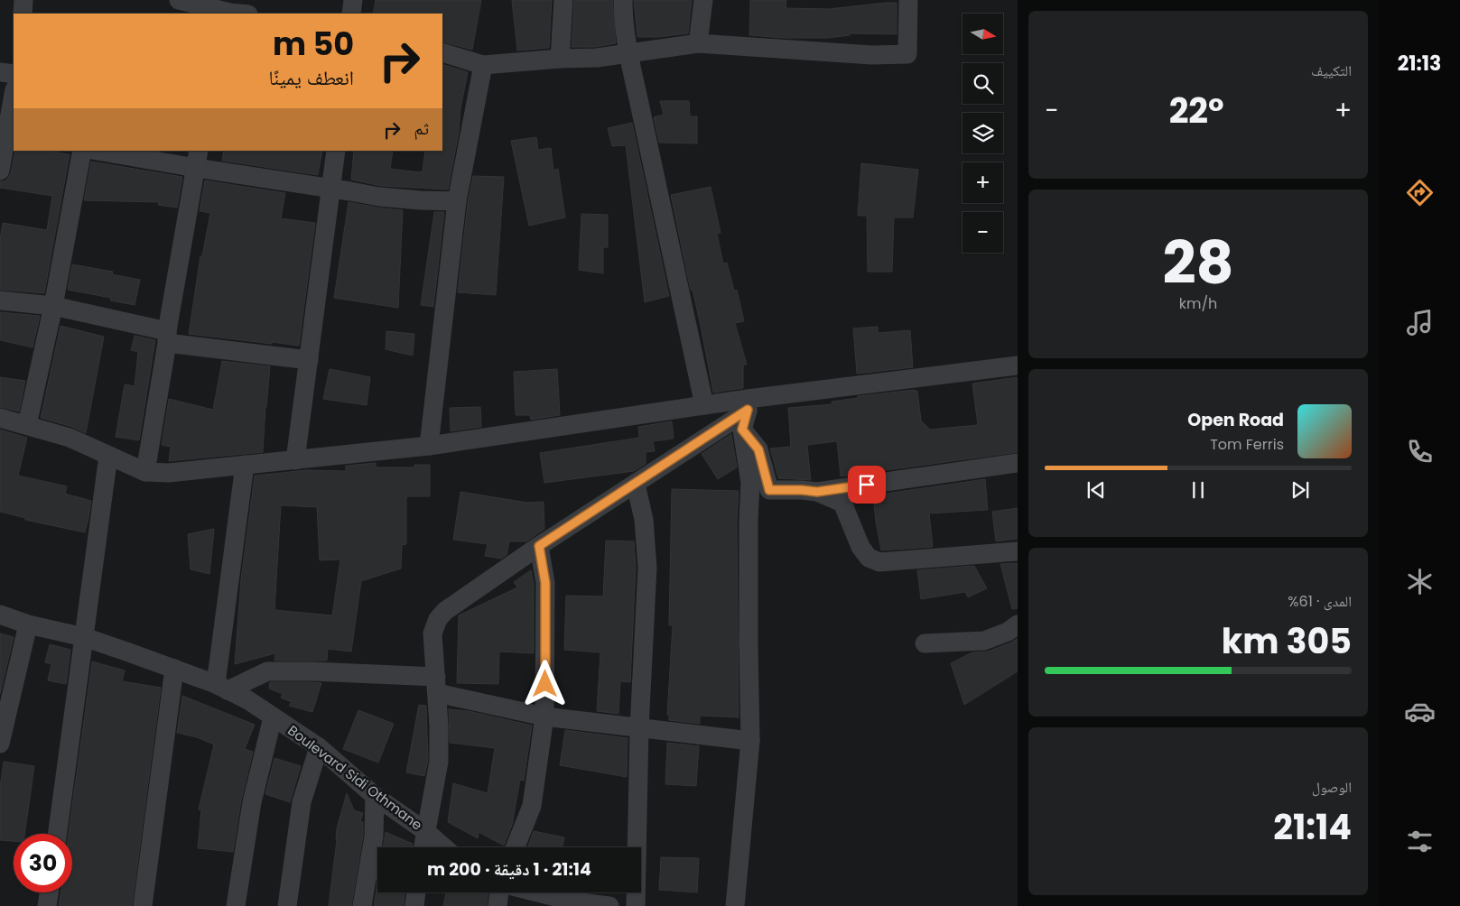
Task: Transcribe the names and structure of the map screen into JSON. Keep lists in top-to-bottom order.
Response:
{
  "streets": {
    "street": ["Boulevard Sidi Othmane"]
  },
  "north": "right",
  "page": {
    "tabs": "21:13",
    "tile": [
      "التكييف",
      ["28", "km/h"],
      ["المدى · 61%", "305 km"],
      ["الوصول", "21:14"]
    ],
    "map_buttons": ["+", "−"],
    "turn": ["50 m", "انعطف يمينًا"],
    "heat": ["−", "22°", "+"],
    "then": "ثم",
    "song": ["Open Road", "Tom Ferris"],
    "limit": "30",
    "trip": "21:14 · 1 دقيقة · 200 m"
  }
}
